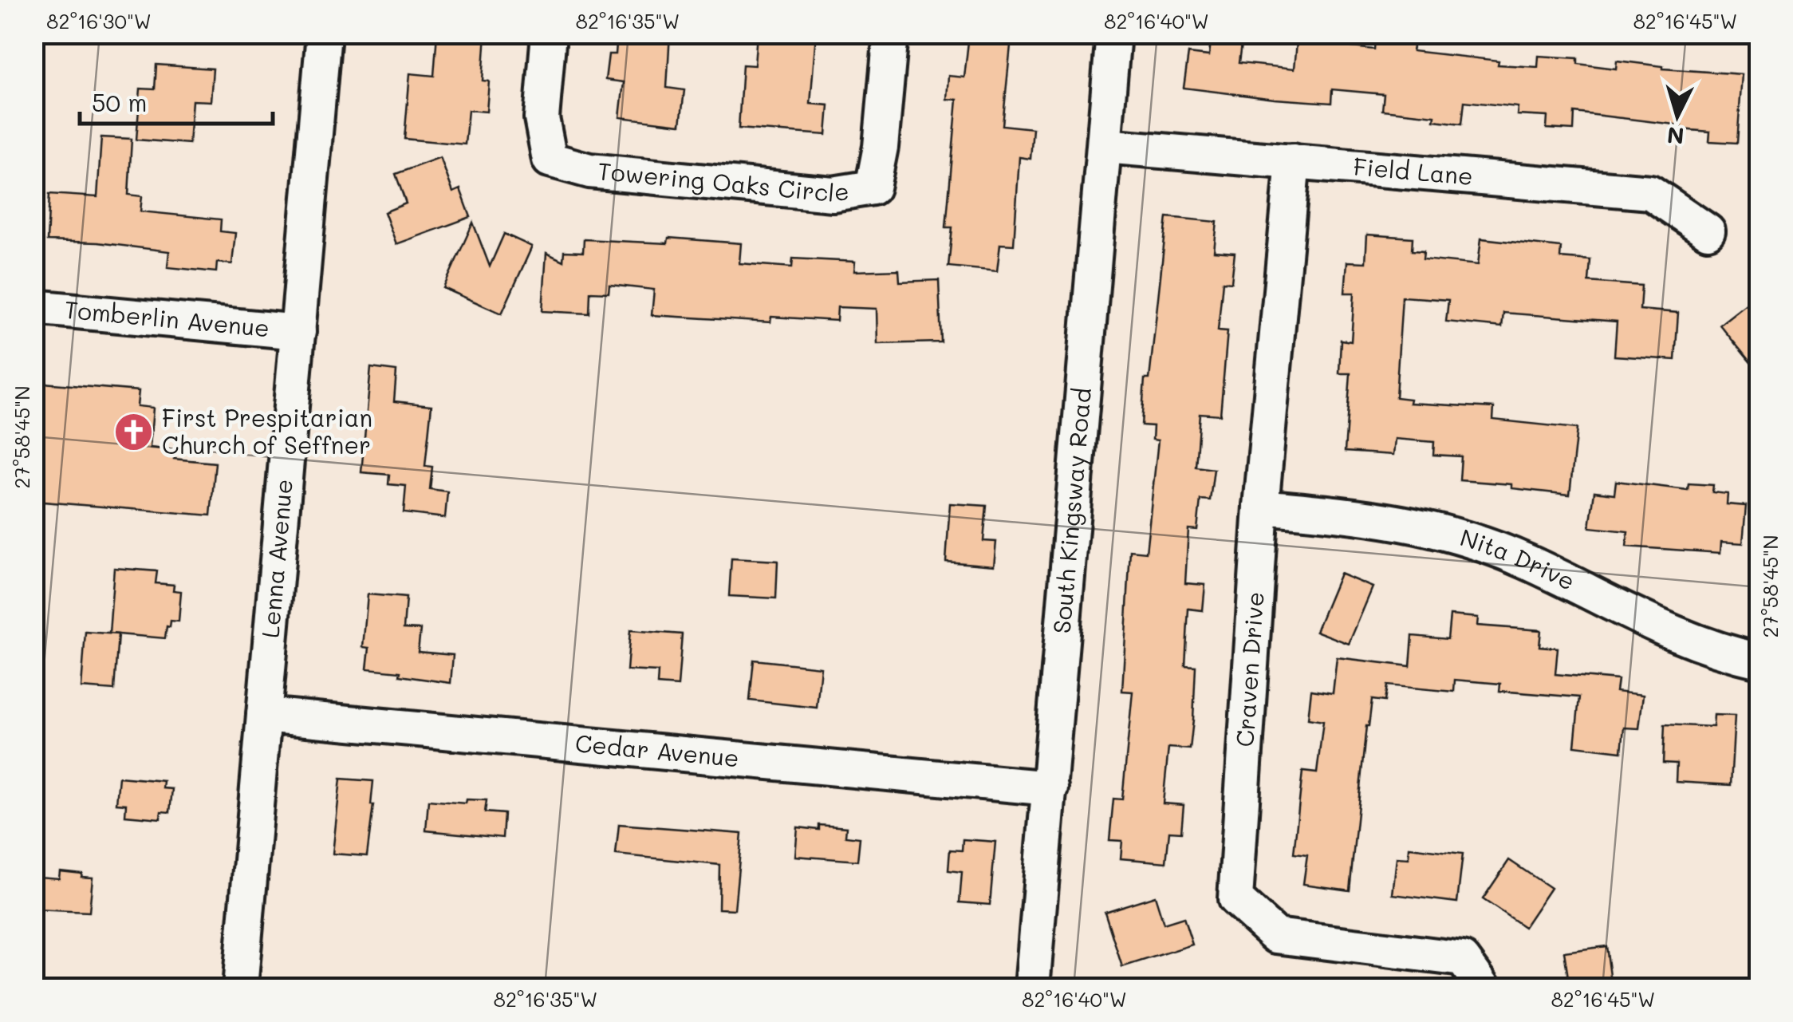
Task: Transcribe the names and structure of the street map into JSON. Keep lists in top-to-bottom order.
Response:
{
  "streets": {
    "street": [
      "Field Lane",
      "Towering Oaks Circle",
      "Tomberlin Avenue",
      "South Kingsway Road",
      "Lenna Avenue",
      "Nita Drive",
      "Craven Drive",
      "Cedar Avenue"
    ]
  },
  "crossings": [
    ["Field Lane", "South Kingsway Road"],
    ["Field Lane", "Craven Drive"],
    ["Tomberlin Avenue", "Lenna Avenue"],
    ["South Kingsway Road", "Cedar Avenue"],
    ["Lenna Avenue", "Cedar Avenue"],
    ["Nita Drive", "Craven Drive"]
  ],
  "places": {
    "church": ["First Prespitarian Church of Seffner"]
  },
  "scale_bar": "50 m",
  "north": "bottom",
  "coordinates": [
    "82°16'30\"W",
    "82°16'35\"W",
    "82°16'40\"W",
    "82°16'45\"W",
    "27°58'45\"N"
  ]
}
